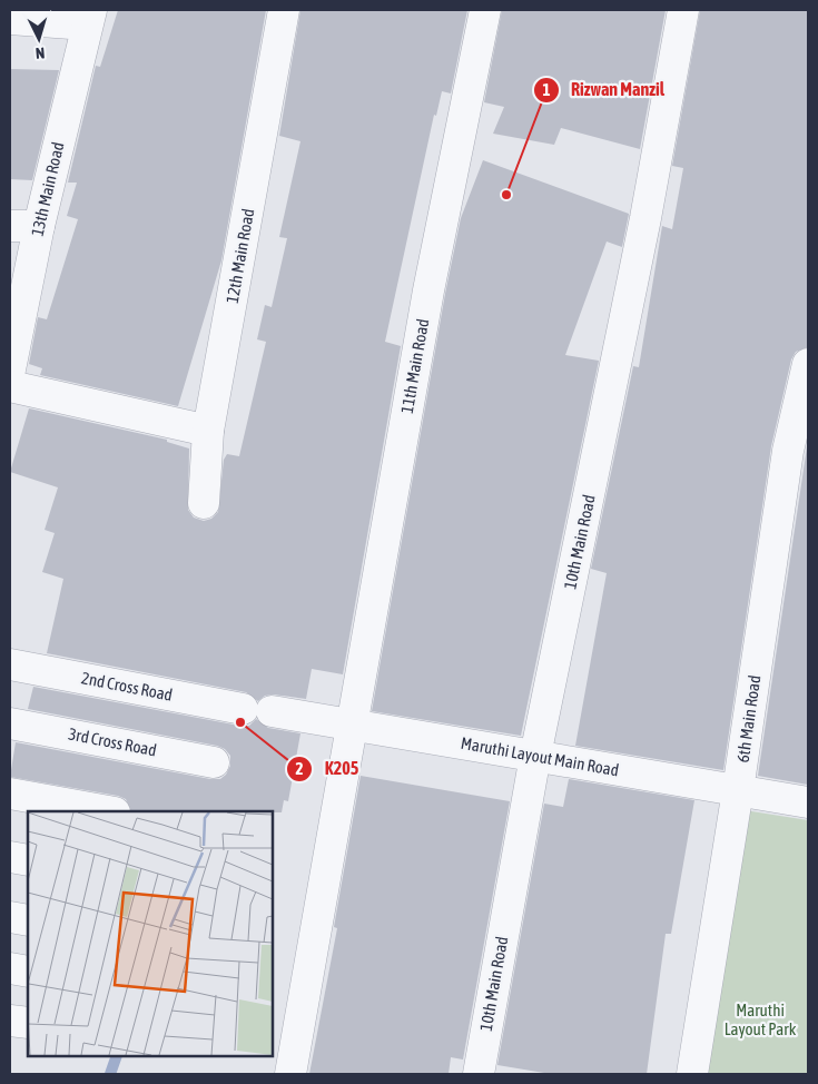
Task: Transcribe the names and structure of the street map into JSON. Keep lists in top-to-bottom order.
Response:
{
  "streets": {
    "street": [
      "13th Main Road",
      "12th Main Road",
      "11th Main Road",
      "10th Main Road",
      "2nd Cross Road",
      "6th Main Road",
      "3rd Cross Road",
      "Maruthi Layout Main Road"
    ]
  },
  "crossings": [
    ["11th Main Road", "Maruthi Layout Main Road"],
    ["10th Main Road", "Maruthi Layout Main Road"],
    ["2nd Cross Road", "Maruthi Layout Main Road"],
    ["6th Main Road", "Maruthi Layout Main Road"]
  ],
  "parks": ["Maruthi Layout Park"],
  "places": ["Rizwan Manzil", "K205"],
  "north": "bottom"
}
